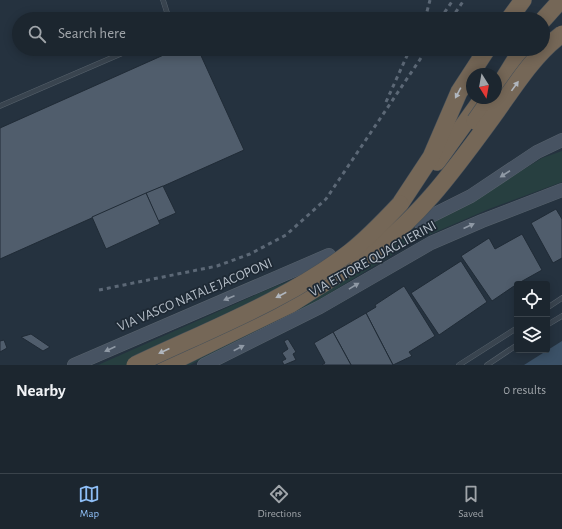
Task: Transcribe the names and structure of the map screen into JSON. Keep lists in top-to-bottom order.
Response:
{
  "streets": {
    "main road": ["VIA ETTORE QUAGLIERINI", "VIA VASCO NATALE JACOPONI"]
  },
  "one_way": ["VIA VASCO NATALE JACOPONI"],
  "north": "bottom",
  "page": {
    "search": "Search here",
    "heading": ["Nearby", "0 results"],
    "nav": ["Map", "Directions", "Saved"]
  }
}
